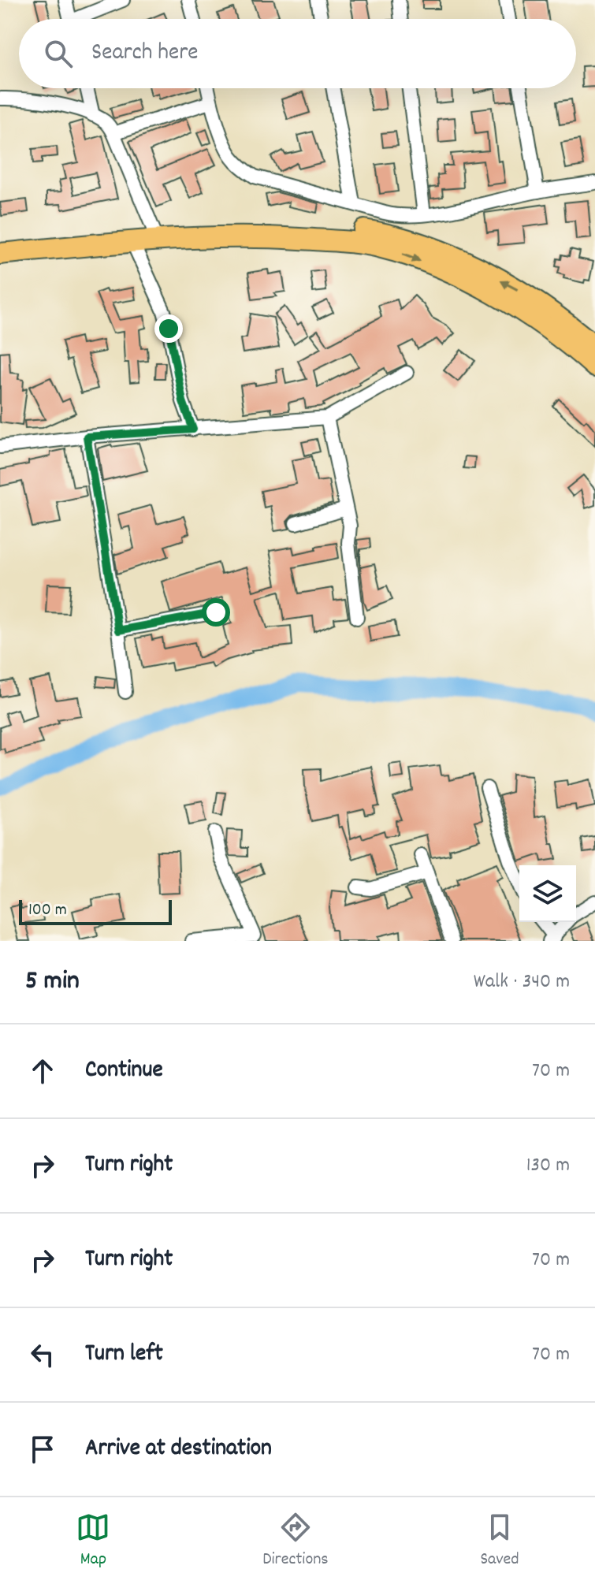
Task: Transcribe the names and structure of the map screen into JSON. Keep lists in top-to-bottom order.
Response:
{
  "scale_bar": "100 m",
  "page": {
    "search": "Search here",
    "scale": "100 m",
    "heading": ["5 min", "Walk · 340 m"],
    "list": [
      ["Continue", "70 m"],
      ["Turn right", "130 m"],
      ["Turn right", "70 m"],
      ["Turn left", "70 m"],
      "Arrive at destination"
    ],
    "nav": ["Map", "Directions", "Saved"]
  }
}
